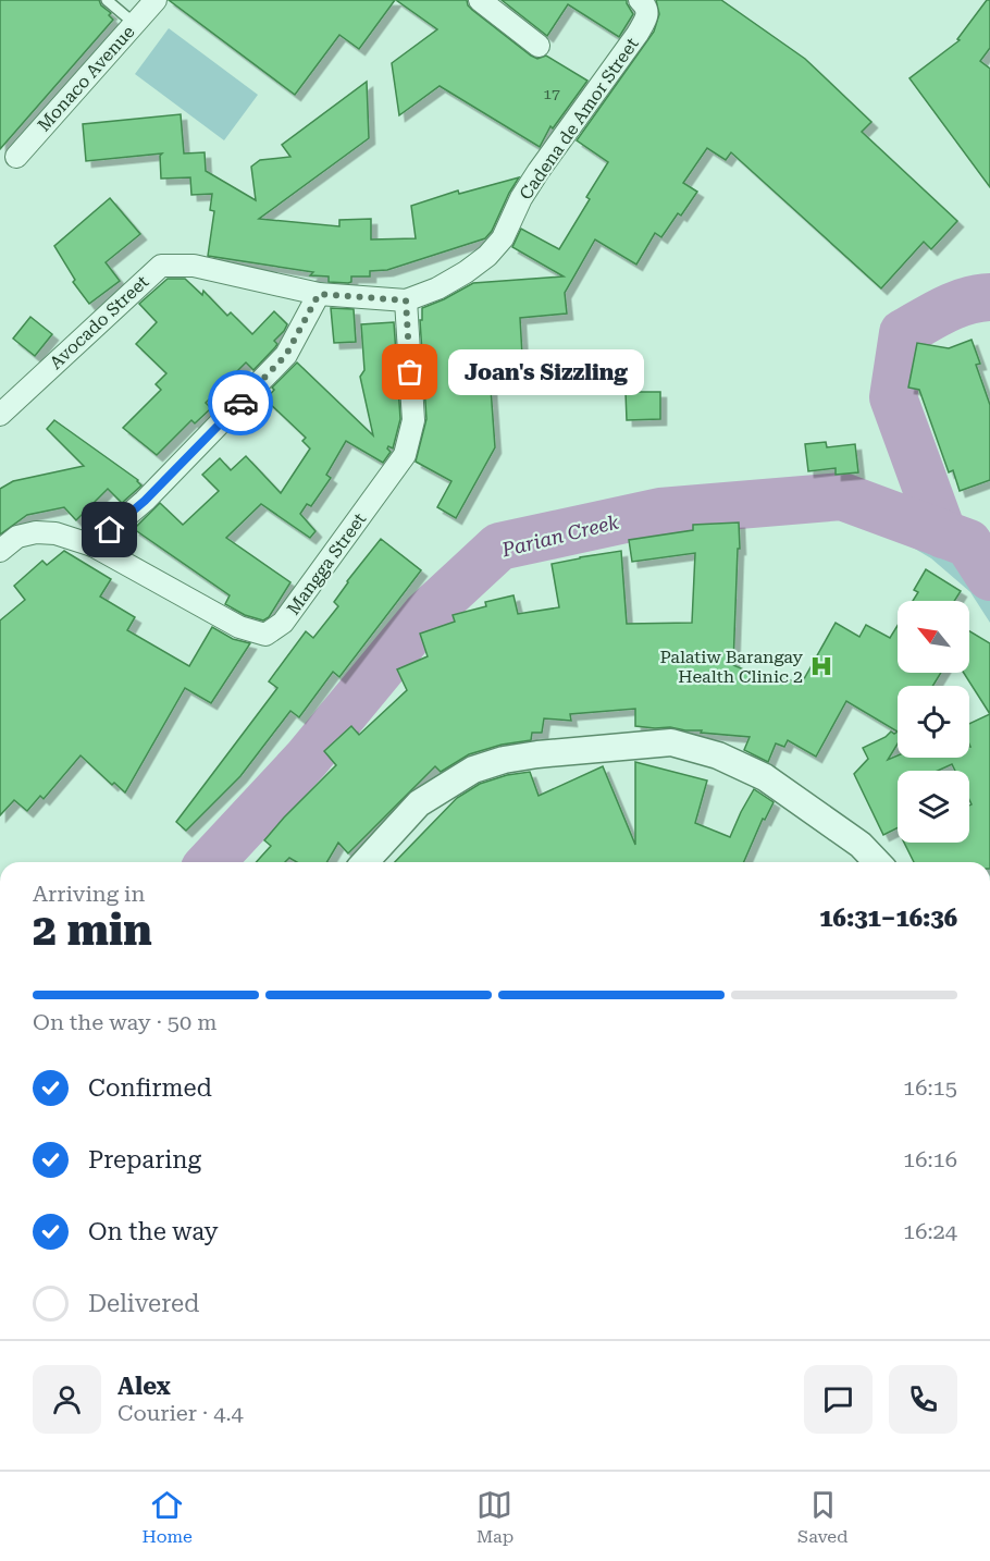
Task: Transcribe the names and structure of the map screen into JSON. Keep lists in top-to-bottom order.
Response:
{
  "streets": {
    "street": [
      "Monaco Avenue",
      "Cadena de Amor Street",
      "Avocado Street",
      "Mangga Street"
    ]
  },
  "crossings": [
    ["Cadena de Amor Street", "Avocado Street"],
    ["Avocado Street", "Mangga Street"]
  ],
  "water": ["Parian Creek"],
  "places": {
    "other": ["Joan's Sizzling"],
    "hospital": ["Palatiw Barangay Health Clinic 2"]
  },
  "house_numbers": ["17"],
  "north": "top left",
  "page": {
    "bubble": "Joan's Sizzling",
    "heading": ["2 min", "Arriving in", "16:31–16:36"],
    "panel": ["Alex", "Courier · 4.4"],
    "bar": "On the way · 50 m",
    "list": [
      ["Confirmed", "16:15"],
      ["Preparing", "16:16"],
      ["On the way", "16:24"],
      "Delivered"
    ],
    "tabs": ["Home", "Map", "Saved"]
  }
}
